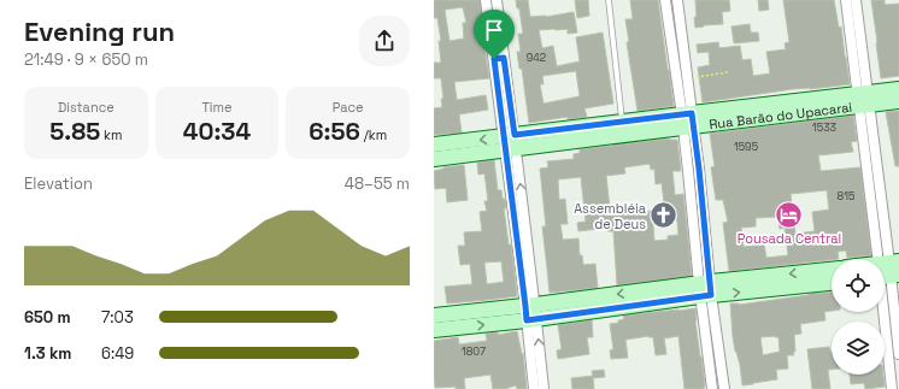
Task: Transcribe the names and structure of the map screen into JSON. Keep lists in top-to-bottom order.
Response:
{
  "streets": {
    "street": ["Rua Barão do Upacarai"]
  },
  "places": {
    "hotel": ["Pousada Central"],
    "church": ["Assembléia de Deus"]
  },
  "house_numbers": [
    "942",
    "1533",
    "1595",
    "815",
    "1807"
  ],
  "page": {
    "heading": ["Evening run", "21:49 · 9 × 650 m"],
    "stats": [
      ["Distance", "5.85 km"],
      ["Time", "40:34"],
      ["Pace", "6:56 /km"]
    ],
    "chart": ["Elevation", "48–55 m"],
    "list": [
      {
        "name": "650 m",
        "note": "7:03"
      },
      {
        "name": "1.3 km",
        "note": "6:49"
      }
    ]
  }
}
